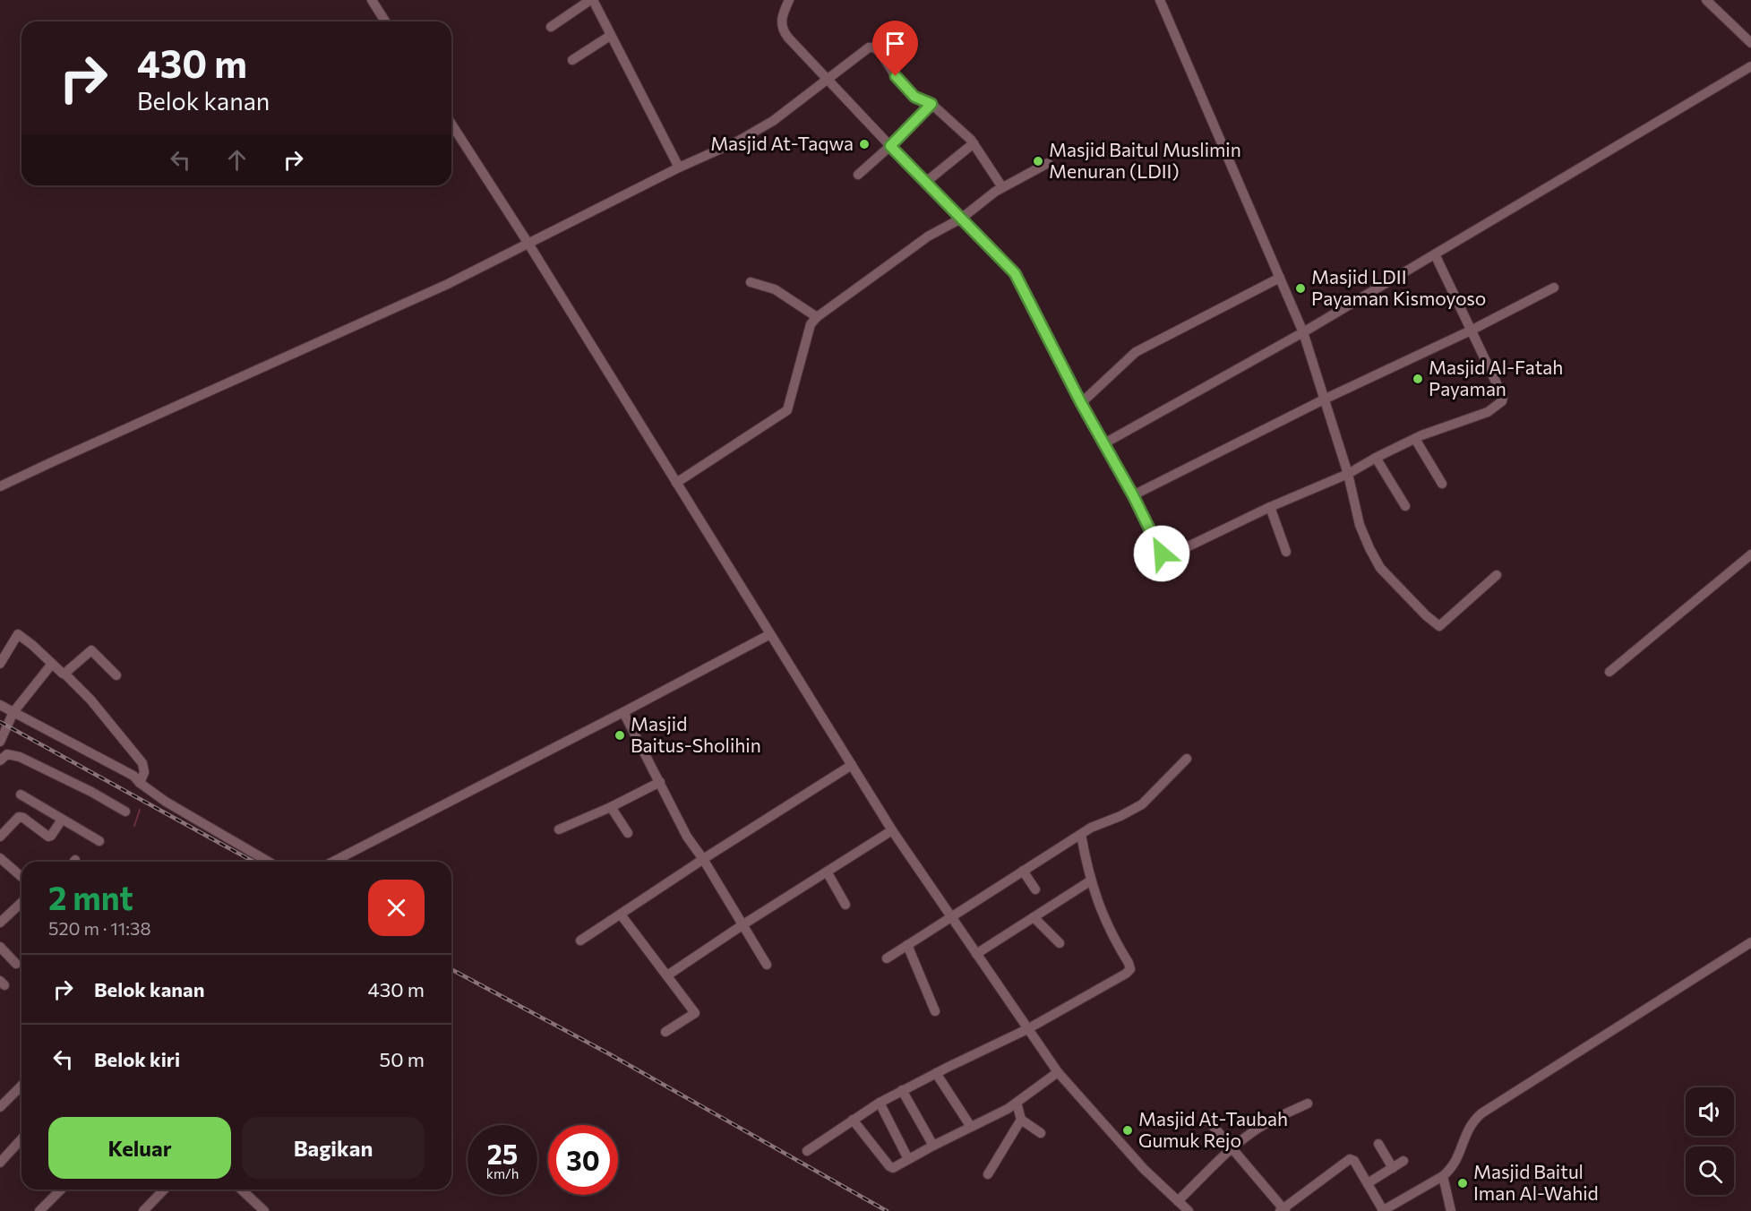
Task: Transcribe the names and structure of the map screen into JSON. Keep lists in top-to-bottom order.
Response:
{
  "places": [
    "Masjid At-Taqwa",
    "Masjid Baitul Muslimin Menuran (LDII)",
    "Masjid LDII Payaman Kismoyoso",
    "Masjid Al-Fatah Payaman",
    "Masjid Baitus-Sholihin",
    "Masjid At-Taubah Gumuk Rejo",
    "Masjid Baitul Iman Al-Wahid"
  ],
  "page": {
    "turn": ["430 m", "Belok kanan"],
    "heading": ["2 mnt", "520 m · 11:38"],
    "list": [
      {
        "name": "Belok kanan",
        "value": "430 m"
      },
      {
        "name": "Belok kiri",
        "value": "50 m"
      }
    ],
    "buttons": ["Keluar", "Bagikan"],
    "speed": "25 km/h",
    "limit": "30"
  }
}
